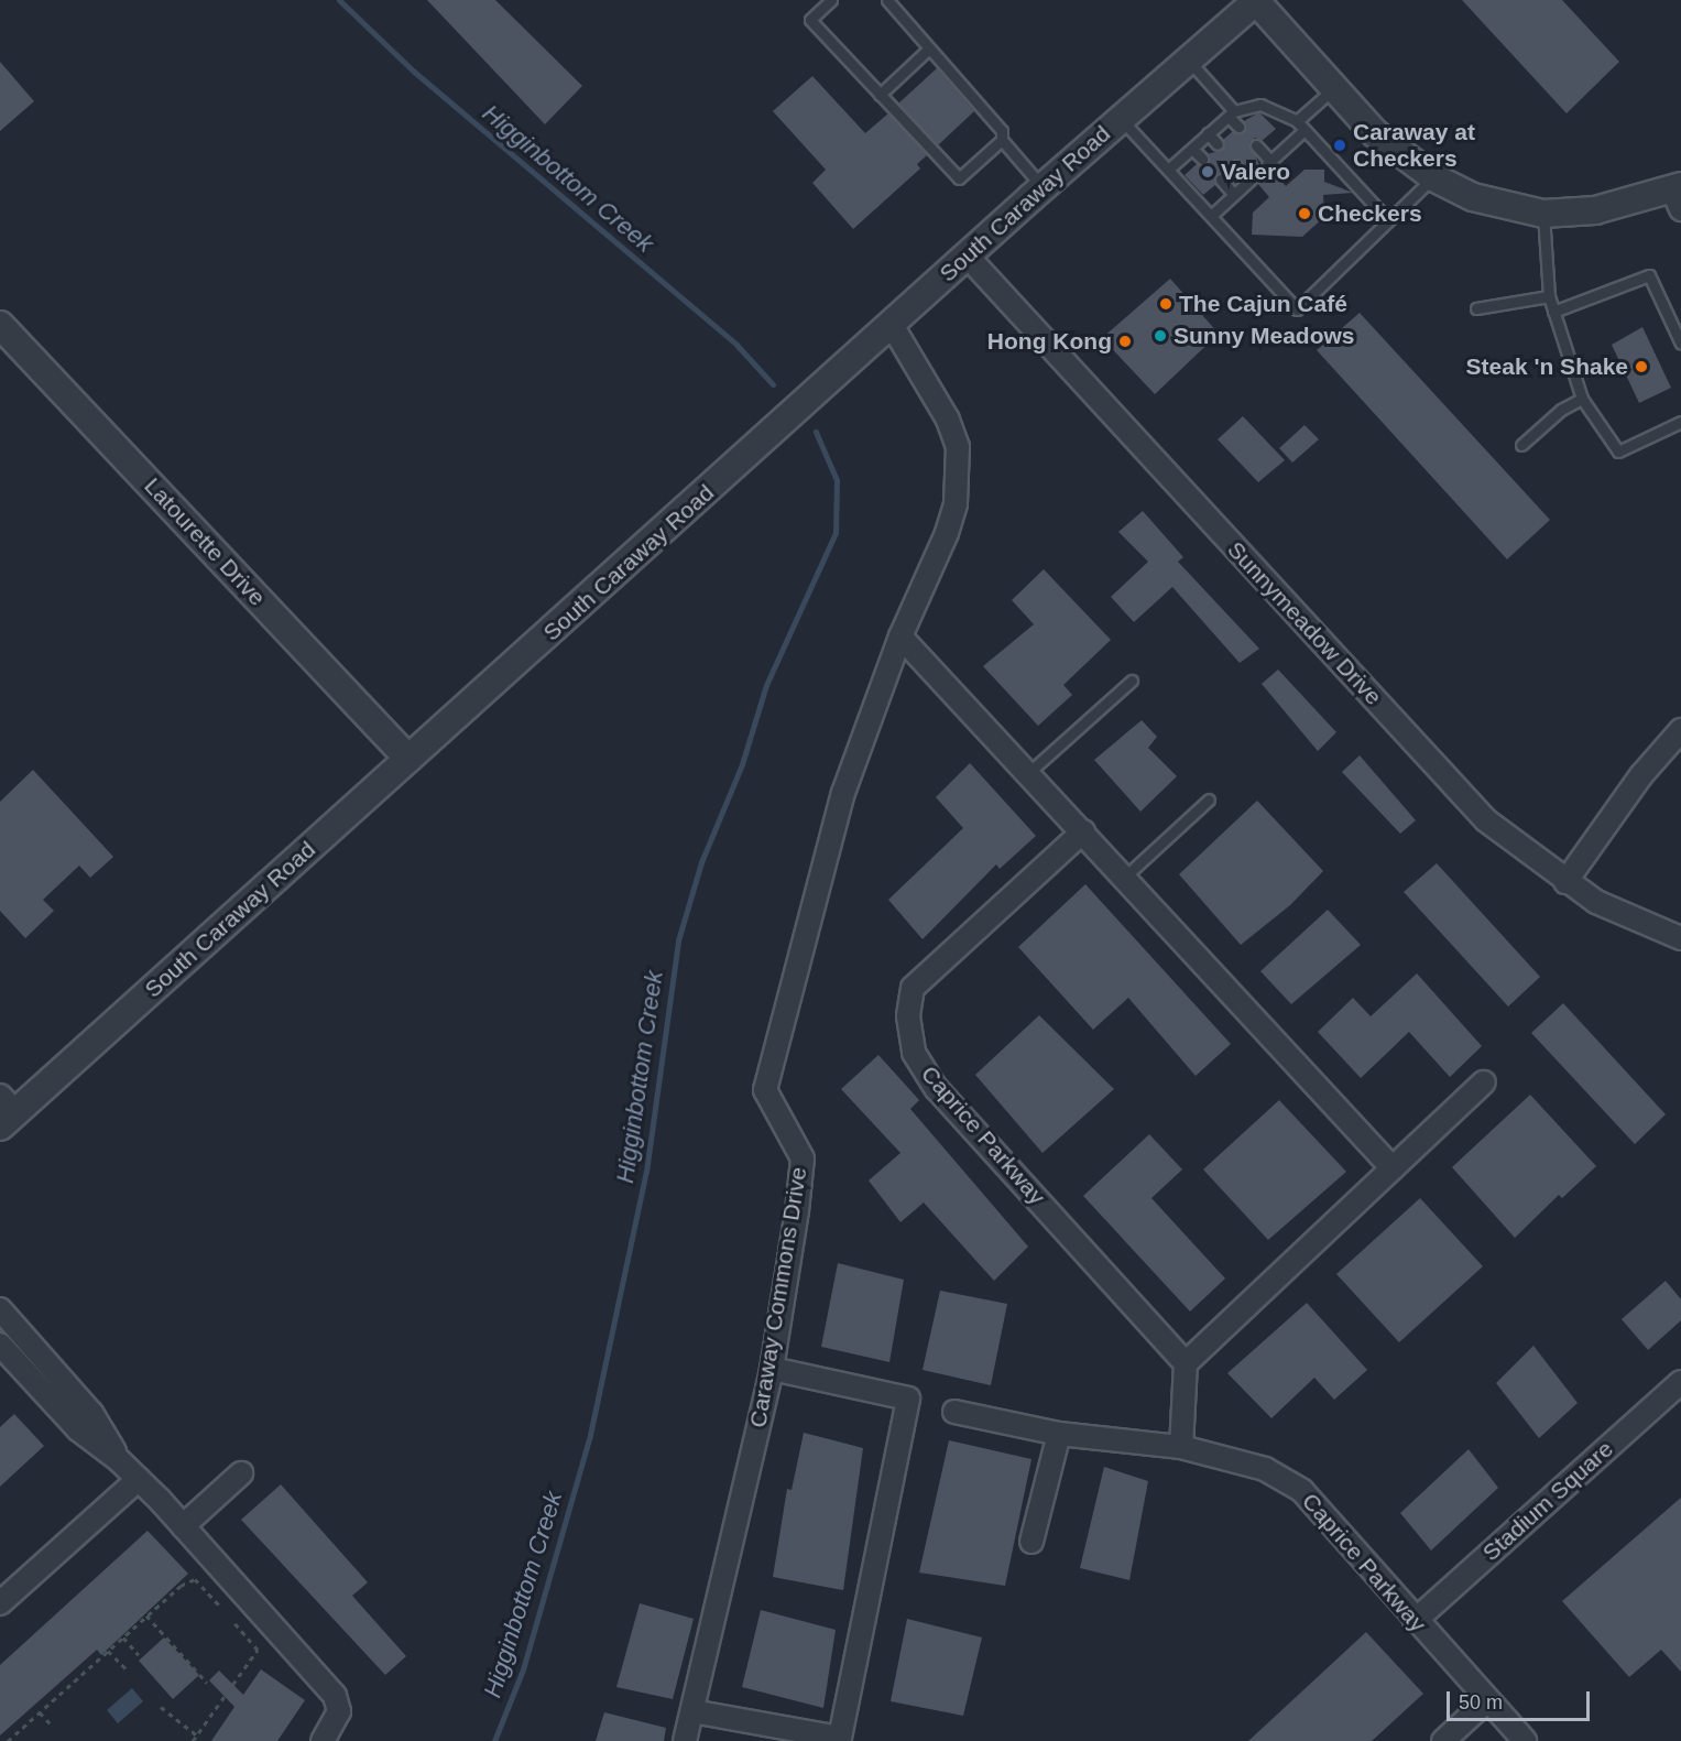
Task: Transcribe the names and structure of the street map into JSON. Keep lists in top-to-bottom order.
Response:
{
  "streets": {
    "street": [
      "South Caraway Road",
      "Latourette Drive",
      "Sunnymeadow Drive",
      "Caprice Parkway",
      "Caraway Commons Drive",
      "Stadium Square"
    ]
  },
  "crossings": [
    ["South Caraway Road", "Latourette Drive"],
    ["South Caraway Road", "Sunnymeadow Drive"],
    ["Caprice Parkway", "Stadium Square"]
  ],
  "water": ["Higginbottom Creek"],
  "places": [
    "Caraway at Checkers",
    "Valero",
    "Checkers",
    "The Cajun Café",
    "Sunny Meadows",
    "Hong Kong",
    "Steak 'n Shake"
  ],
  "scale_bar": "50 m"
}
